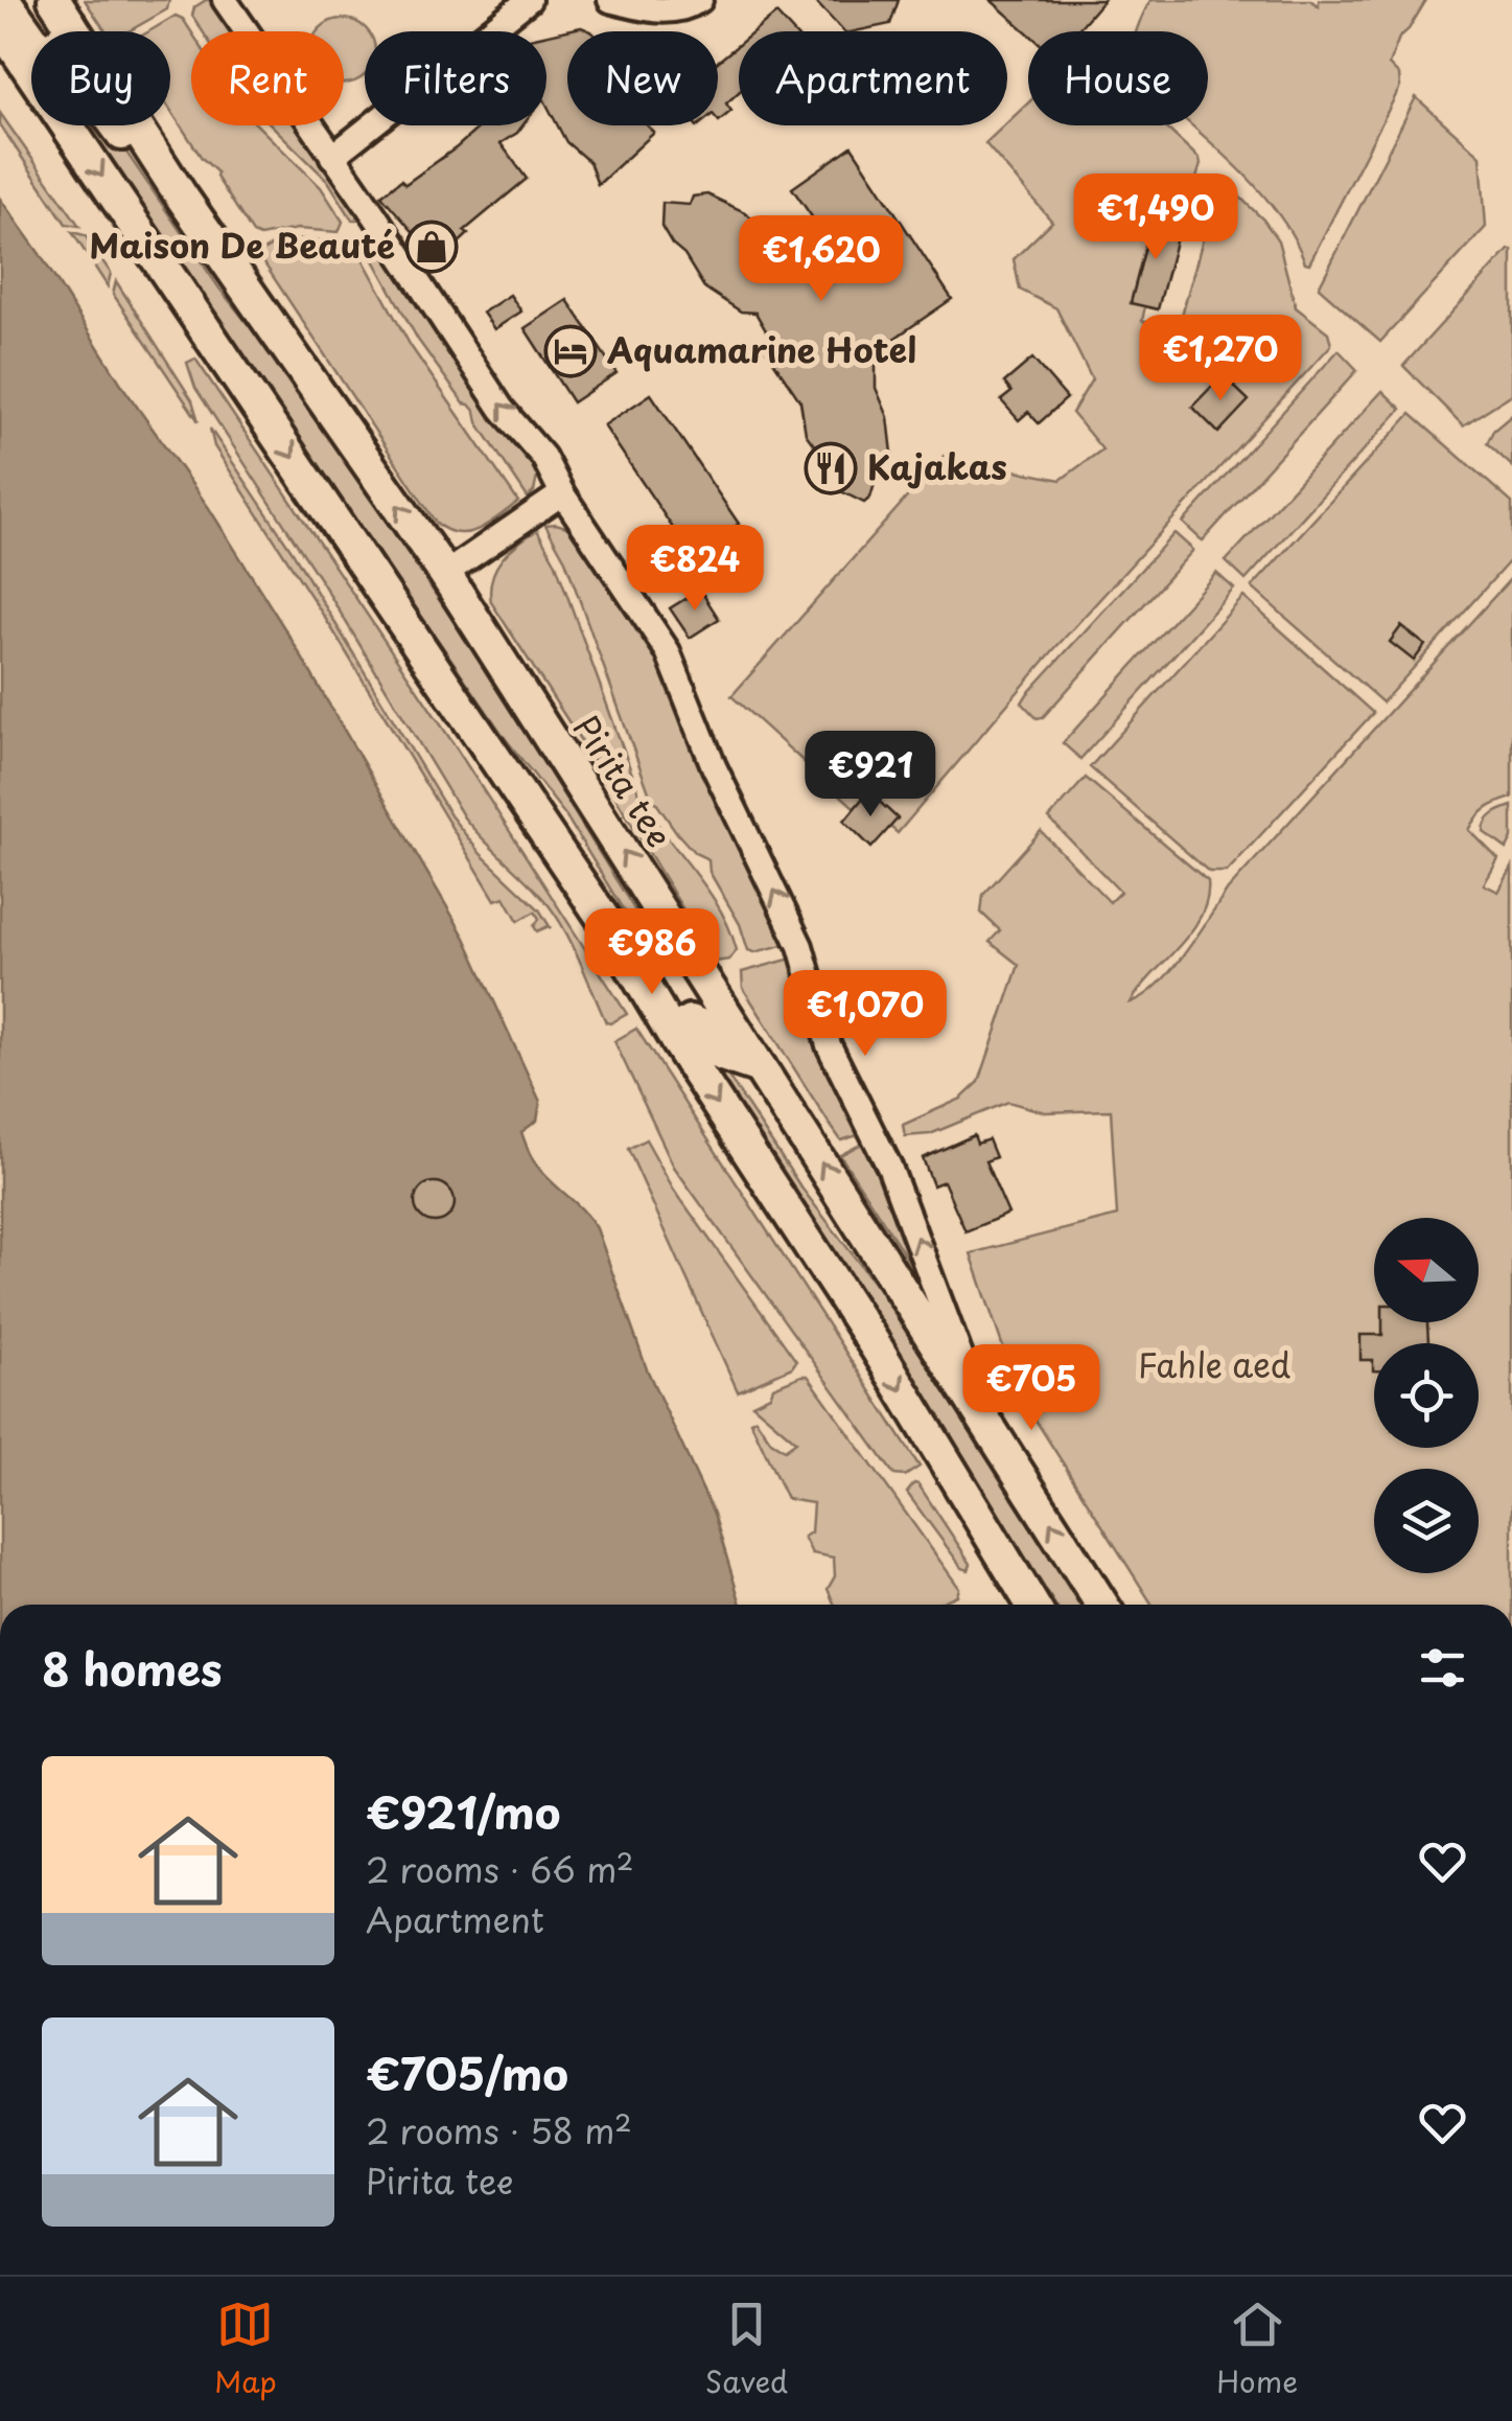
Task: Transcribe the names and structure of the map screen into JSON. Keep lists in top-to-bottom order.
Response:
{
  "streets": {
    "main road": ["Pirita tee"]
  },
  "parks": ["Fahle aed"],
  "places": {
    "shop": ["Maison De Beauté"],
    "hotel": ["Aquamarine Hotel"],
    "restaurant": ["Kajakas"]
  },
  "north": "left",
  "page": {
    "chip": [
      "Buy",
      "Rent",
      "Filters",
      "New",
      "Apartment",
      "House"
    ],
    "price": [
      "€1,490",
      "€1,620",
      "€1,270",
      "€824",
      "€921",
      "€986",
      "€1,070",
      "€705"
    ],
    "heading": "8 homes",
    "list": [
      {
        "name": "€921/mo",
        "note": "2 rooms · 66 m² · Apartment"
      },
      {
        "name": "€705/mo",
        "note": "2 rooms · 58 m² · Pirita tee"
      }
    ],
    "tabs": ["Map", "Saved", "Home"]
  }
}
